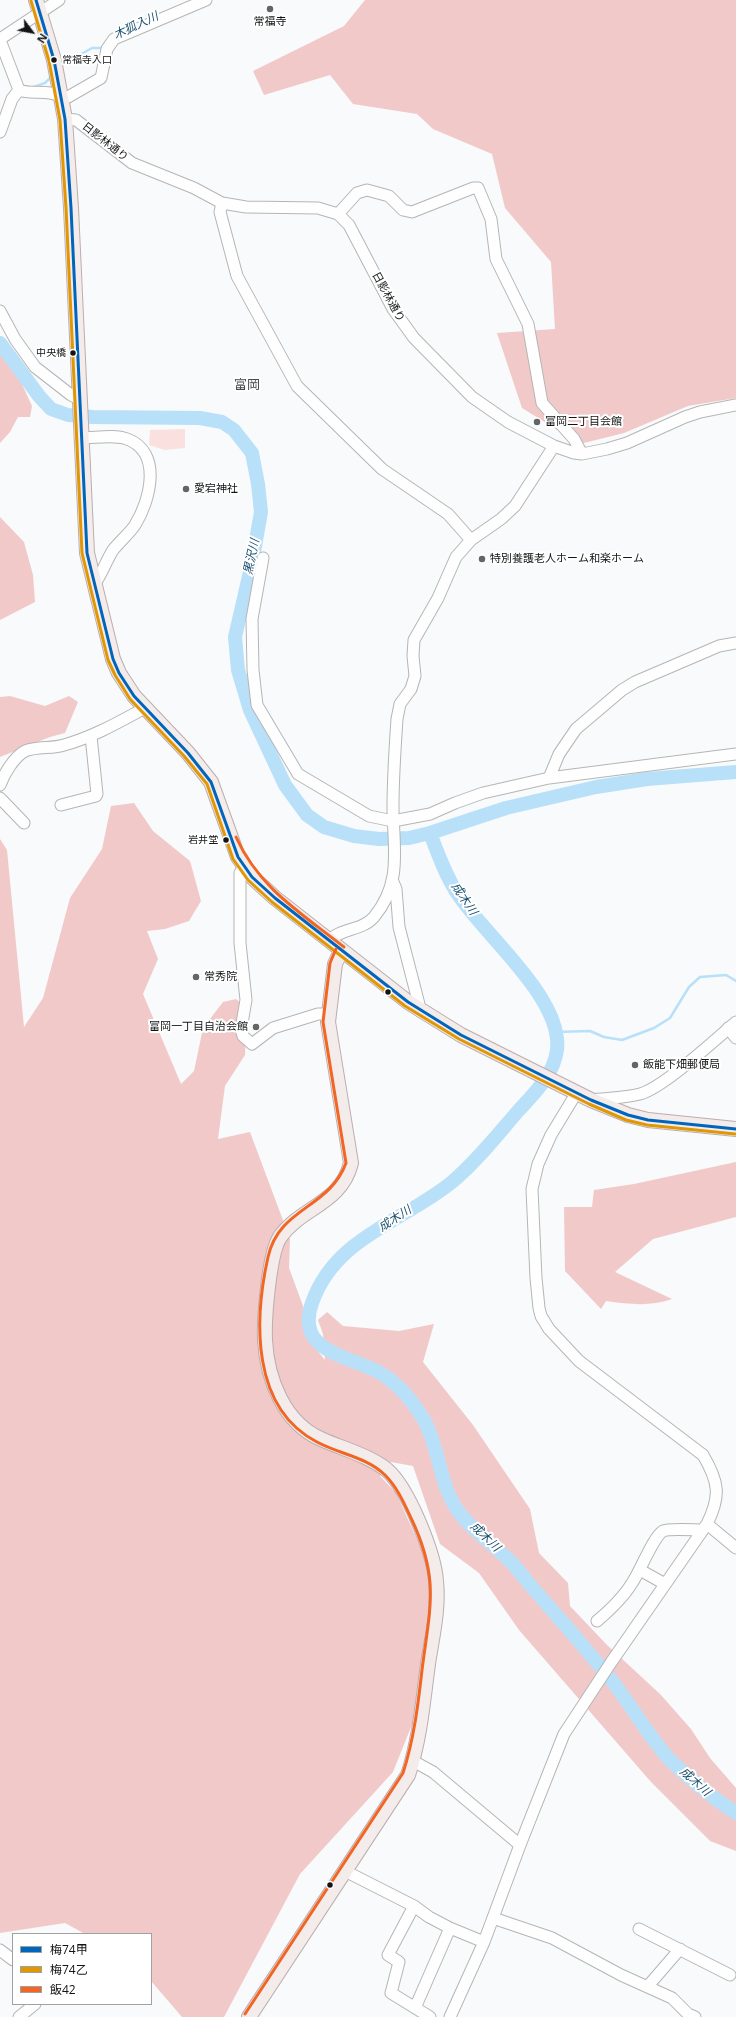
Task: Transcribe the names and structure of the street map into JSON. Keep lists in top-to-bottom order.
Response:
{
  "streets": {
    "street": ["日影林通り"]
  },
  "districts": ["富岡"],
  "water": ["木狐入川", "黒沢川", "成木川"],
  "places": [
    "常福寺",
    "常福寺入口",
    "中央橋",
    "富岡二丁目会館",
    "愛宕神社",
    "特別養護老人ホーム和楽ホーム",
    "岩井堂",
    "常秀院",
    "富岡一丁目自治会館",
    "飯能下畑郵便局"
  ],
  "lines": ["transit line 梅74甲", "transit line 梅74乙", "transit line 飯42"],
  "legend": ["梅74甲", "梅74乙", "飯42"],
  "north": "bottom right"
}
